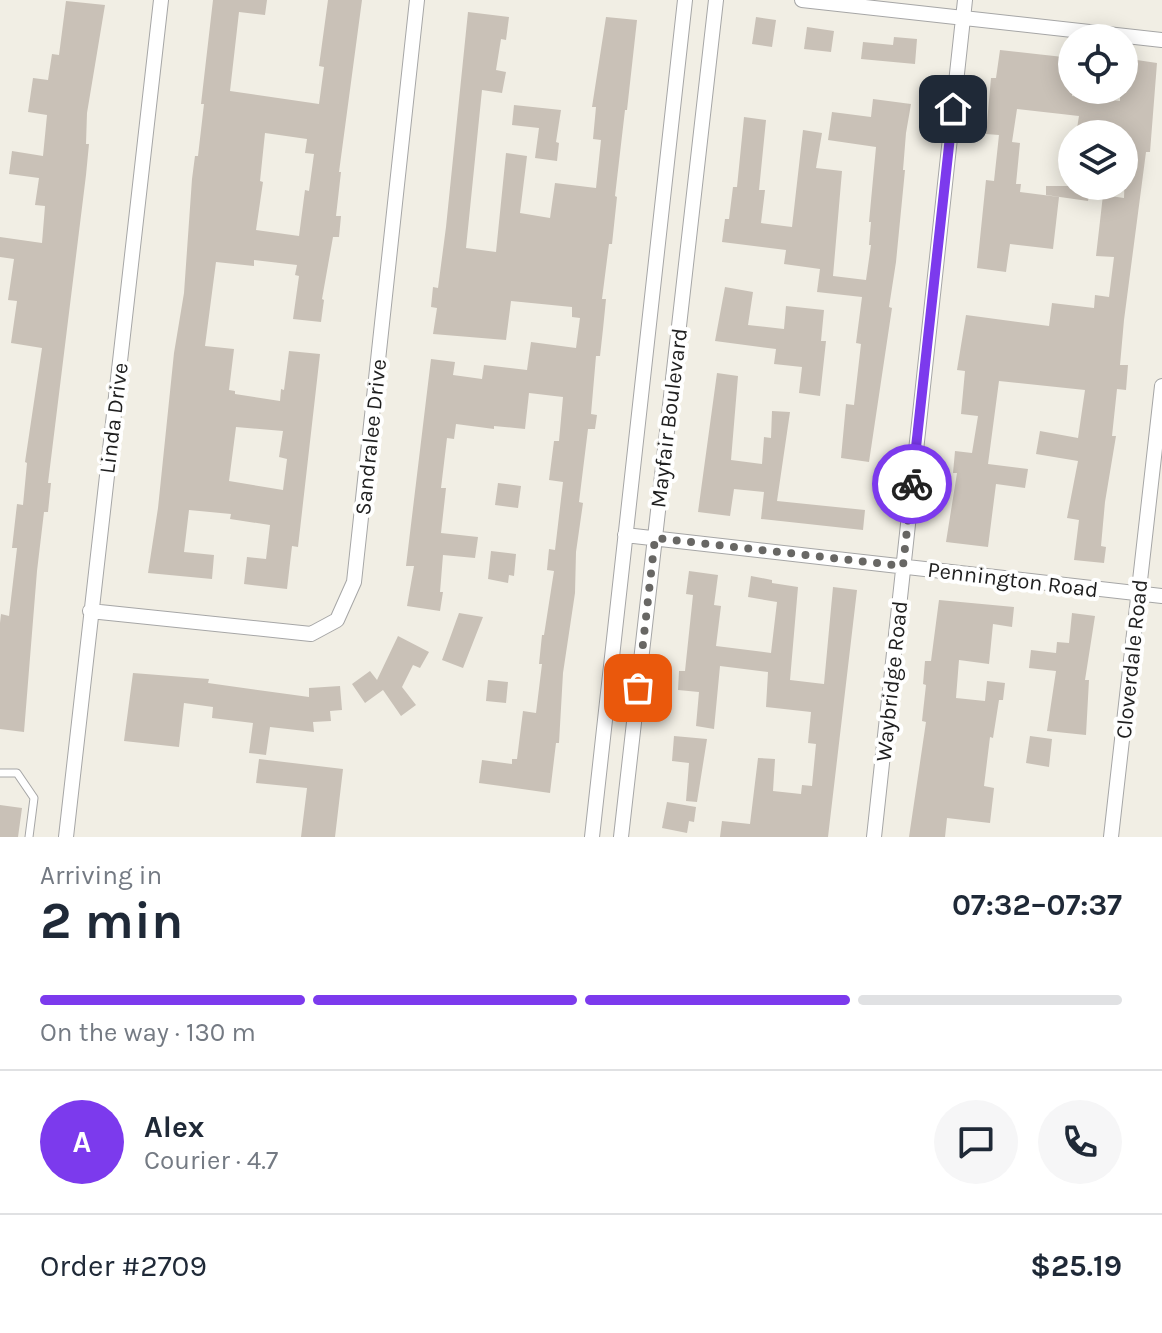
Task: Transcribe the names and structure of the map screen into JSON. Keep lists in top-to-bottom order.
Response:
{
  "streets": {
    "street": [
      "Linda Drive",
      "Mayfair Boulevard",
      "Sandralee Drive",
      "Pennington Road",
      "Cloverdale Road",
      "Waybridge Road"
    ]
  },
  "crossings": [
    ["Linda Drive", "Sandralee Drive"],
    ["Mayfair Boulevard", "Pennington Road"],
    ["Pennington Road", "Cloverdale Road"],
    ["Pennington Road", "Waybridge Road"]
  ],
  "page": {
    "heading": ["2 min", "Arriving in", "07:32–07:37"],
    "panel": [
      "Alex",
      "Courier · 4.7",
      "Order #2709",
      "$25.19"
    ],
    "bar": "On the way · 130 m",
    "round": "A"
  }
}
